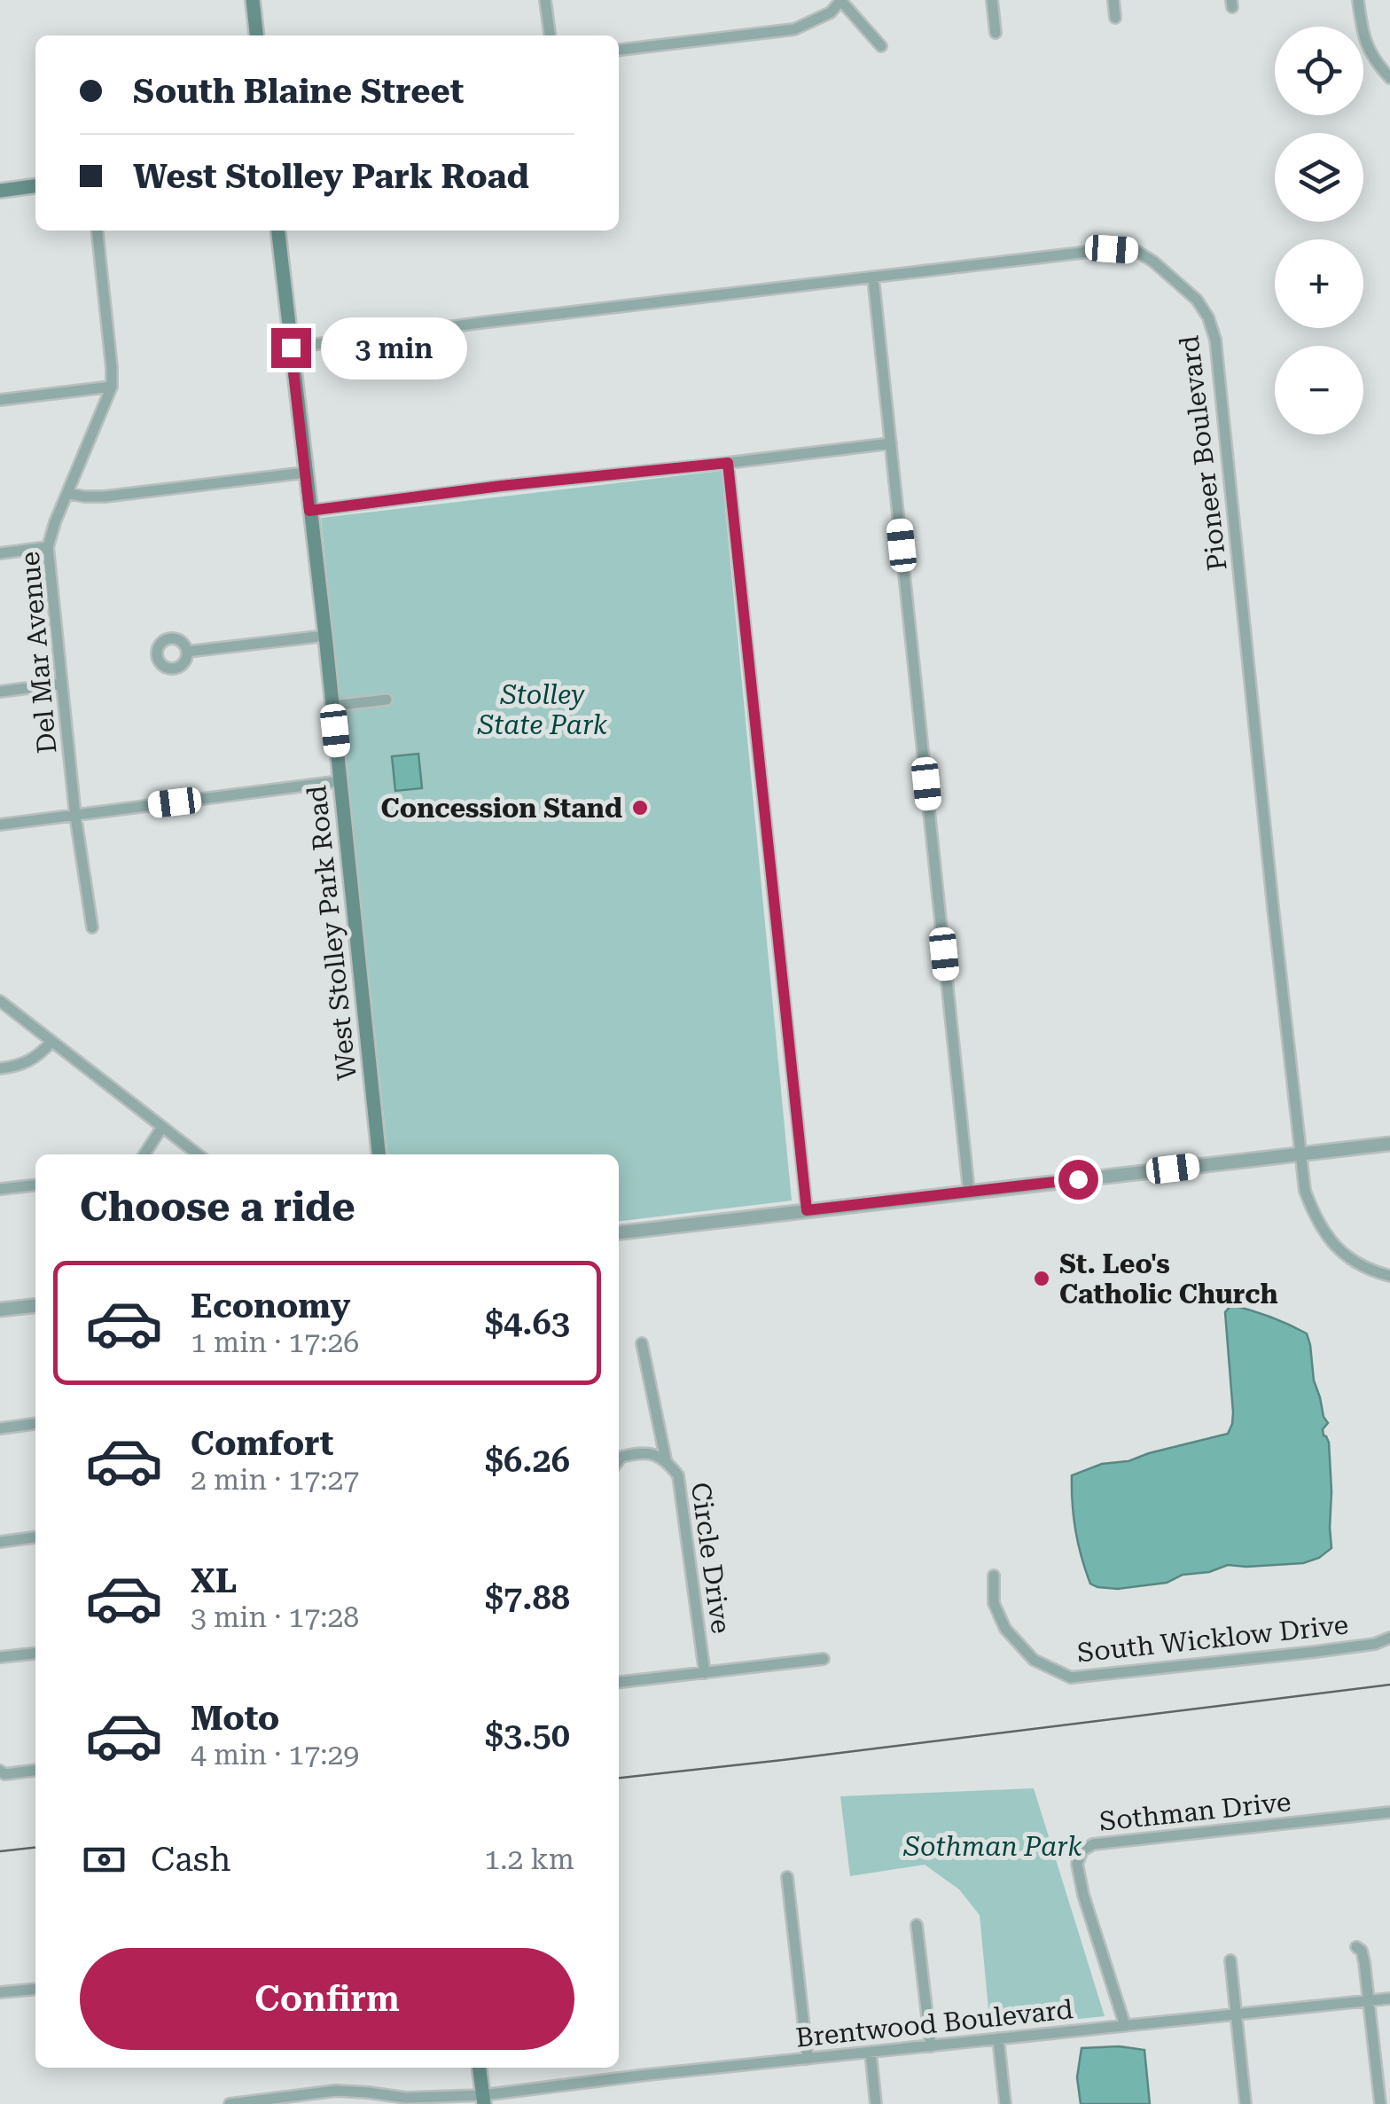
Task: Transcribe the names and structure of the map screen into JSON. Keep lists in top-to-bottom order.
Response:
{
  "streets": {
    "main road": ["West Stolley Park Road"],
    "street": [
      "Pioneer Boulevard",
      "Del Mar Avenue",
      "Circle Drive",
      "South Wicklow Drive",
      "Sothman Drive",
      "Brentwood Boulevard"
    ]
  },
  "crossings": [
    ["Pioneer Boulevard", "West Stolley Park Road"],
    ["Sothman Drive", "Brentwood Boulevard"]
  ],
  "parks": ["Stolley State Park", "Sothman Park"],
  "places": ["Concession Stand", "St. Leo's Catholic Church"],
  "page": {
    "map_buttons": ["+", "−"],
    "banner": ["South Blaine Street", "West Stolley Park Road"],
    "bubble": "3 min",
    "heading": "Choose a ride",
    "list": [
      {
        "name": "Economy",
        "note": "1 min · 17:26",
        "value": "$4.63"
      },
      {
        "name": "Comfort",
        "note": "2 min · 17:27",
        "value": "$6.26"
      },
      {
        "name": "XL",
        "note": "3 min · 17:28",
        "value": "$7.88"
      },
      {
        "name": "Moto",
        "note": "4 min · 17:29",
        "value": "$3.50"
      }
    ],
    "pay": ["Cash", "1.2 km"],
    "buttons": "Confirm"
  }
}
